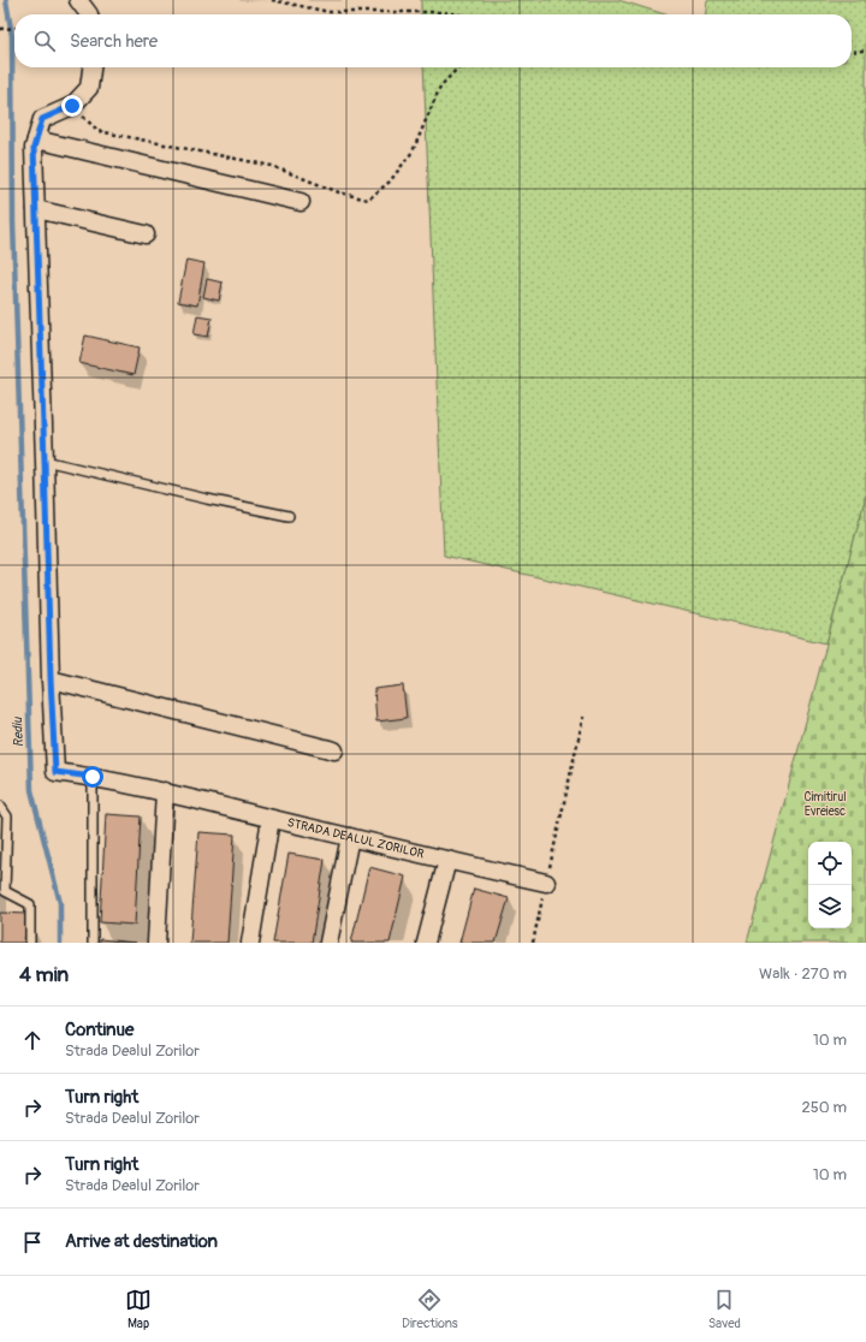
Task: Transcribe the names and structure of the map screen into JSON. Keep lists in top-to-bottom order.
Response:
{
  "streets": {
    "street": ["STRADA DEALUL ZORILOR"]
  },
  "water": ["Rediu"],
  "parks": ["Cimitirul Evreiesc"],
  "page": {
    "search": "Search here",
    "heading": ["4 min", "Walk · 270 m"],
    "list": [
      ["Continue", "Strada Dealul Zorilor", "10 m"],
      ["Turn right", "Strada Dealul Zorilor", "250 m"],
      ["Turn right", "Strada Dealul Zorilor", "10 m"],
      "Arrive at destination"
    ],
    "nav": ["Map", "Directions", "Saved"]
  }
}
